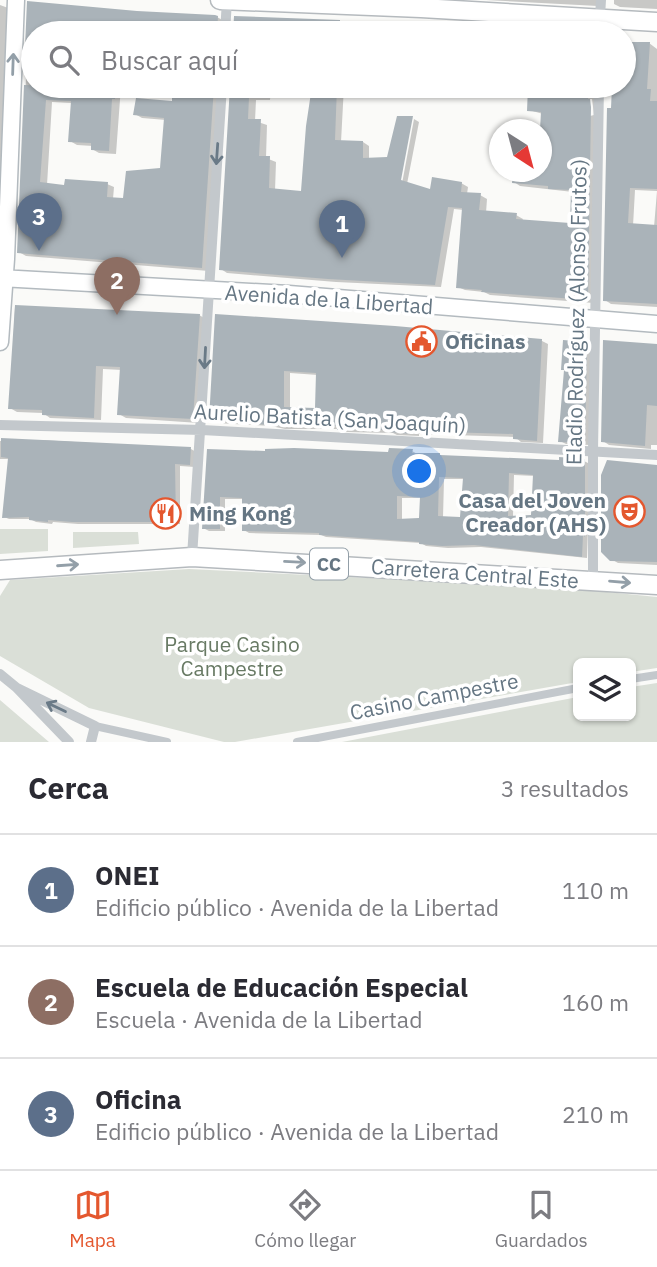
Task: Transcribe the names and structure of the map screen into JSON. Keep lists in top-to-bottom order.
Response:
{
  "streets": {
    "main road": ["Avenida de la Libertad", "CC", "Carretera Central Este"],
    "street": ["Eladio Rodríguez (Alonso Frutos)", "Aurelio Batista (San Joaquín)", "Casino Campestre"]
  },
  "crossings": [
    ["Avenida de la Libertad", "Eladio Rodríguez (Alonso Frutos)"],
    ["Eladio Rodríguez (Alonso Frutos)", "Aurelio Batista (San Joaquín)"],
    ["Eladio Rodríguez (Alonso Frutos)", "Carretera Central Este"]
  ],
  "one_way": ["Carretera Central Este"],
  "parks": ["Parque Casino Campestre"],
  "places": {
    "public building": ["Oficinas"],
    "theatre": ["Casa del Joven Creador (AHS)"],
    "restaurant": ["Ming Kong"]
  },
  "north": "bottom right",
  "page": {
    "search": "Buscar aquí",
    "pins": ["3", "1", "2"],
    "heading": ["Cerca", "3 resultados"],
    "list": [
      {
        "mark": "1",
        "name": "ONEI",
        "note": "Edificio público · Avenida de la Libertad",
        "value": "110 m"
      },
      {
        "mark": "2",
        "name": "Escuela de Educación Especial",
        "note": "Escuela · Avenida de la Libertad",
        "value": "160 m"
      },
      {
        "mark": "3",
        "name": "Oficina",
        "note": "Edificio público · Avenida de la Libertad",
        "value": "210 m"
      }
    ],
    "nav": ["Mapa", "Cómo llegar", "Guardados"]
  }
}
